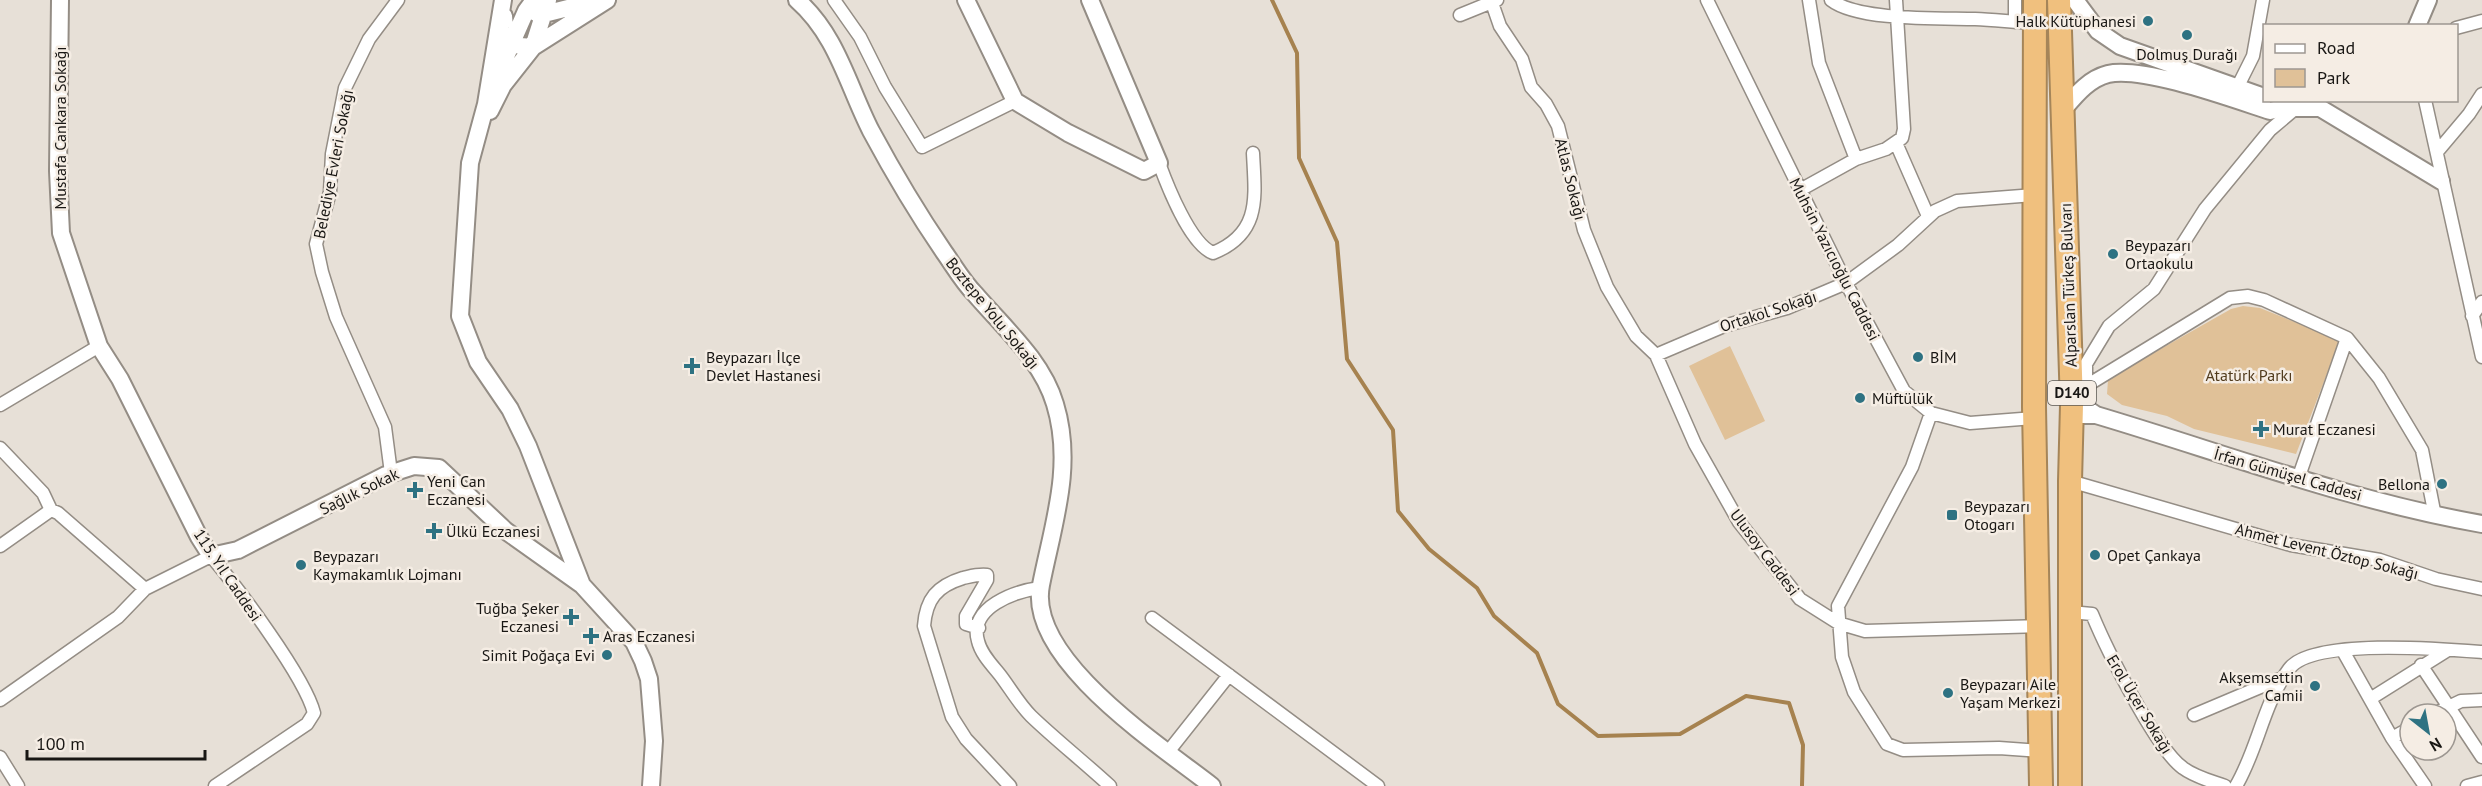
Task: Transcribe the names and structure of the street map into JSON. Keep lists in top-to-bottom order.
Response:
{
  "streets": {
    "highway": ["Alparslan Türkeş Bulvarı", "D140"],
    "street": [
      "Mustafa Cankara Sokağı",
      "Belediye Evleri Sokağı",
      "Atlas Sokağı",
      "Muhsin Yazıcıoğlu Caddesi",
      "Ortakol Sokağı",
      "Boztepe Yolu Sokağı",
      "İrfan Gümüşel Caddesi",
      "Sağlık Sokak",
      "Ahmet Levent Öztop Sokağı",
      "Ulusoy Caddesi",
      "115. Yıl Caddesi",
      "Erol Üçer Sokağı"
    ]
  },
  "crossings": [
    ["Mustafa Cankara Sokağı", "115. Yıl Caddesi"],
    ["Belediye Evleri Sokağı", "Sağlık Sokak"],
    ["Atlas Sokağı", "Ortakol Sokağı"],
    ["Atlas Sokağı", "Ulusoy Caddesi"],
    ["Muhsin Yazıcıoğlu Caddesi", "Alparslan Türkeş Bulvarı"],
    ["Muhsin Yazıcıoğlu Caddesi", "Ortakol Sokağı"],
    ["Muhsin Yazıcıoğlu Caddesi", "İrfan Gümüşel Caddesi"],
    ["Alparslan Türkeş Bulvarı", "Ortakol Sokağı"],
    ["Alparslan Türkeş Bulvarı", "İrfan Gümüşel Caddesi"],
    ["Alparslan Türkeş Bulvarı", "Ahmet Levent Öztop Sokağı"],
    ["Alparslan Türkeş Bulvarı", "Ulusoy Caddesi"],
    ["Alparslan Türkeş Bulvarı", "Erol Üçer Sokağı"],
    ["Ortakol Sokağı", "Ulusoy Caddesi"],
    ["Sağlık Sokak", "115. Yıl Caddesi"]
  ],
  "parks": ["Atatürk Parkı"],
  "places": {
    "other": [
      "Halk Kütüphanesi",
      "Dolmuş Durağı",
      "Beypazarı Ortaokulu",
      "BİM",
      "Müftülük",
      "Bellona",
      "Opet Çankaya",
      "Beypazarı Kaymakamlık Lojmanı",
      "Simit Poğaça Evi",
      "Akşemsettin Camii",
      "Beypazarı Aile Yaşam Merkezi"
    ],
    "health": [
      "Beypazarı İlçe Devlet Hastanesi",
      "Murat Eczanesi",
      "Yeni Can Eczanesi",
      "Ülkü Eczanesi",
      "Tuğba Şeker Eczanesi",
      "Aras Eczanesi"
    ],
    "transit": ["Beypazarı Otogarı"]
  },
  "legend": ["Road", "Park"],
  "scale_bar": "100 m",
  "north": "bottom right"
}
